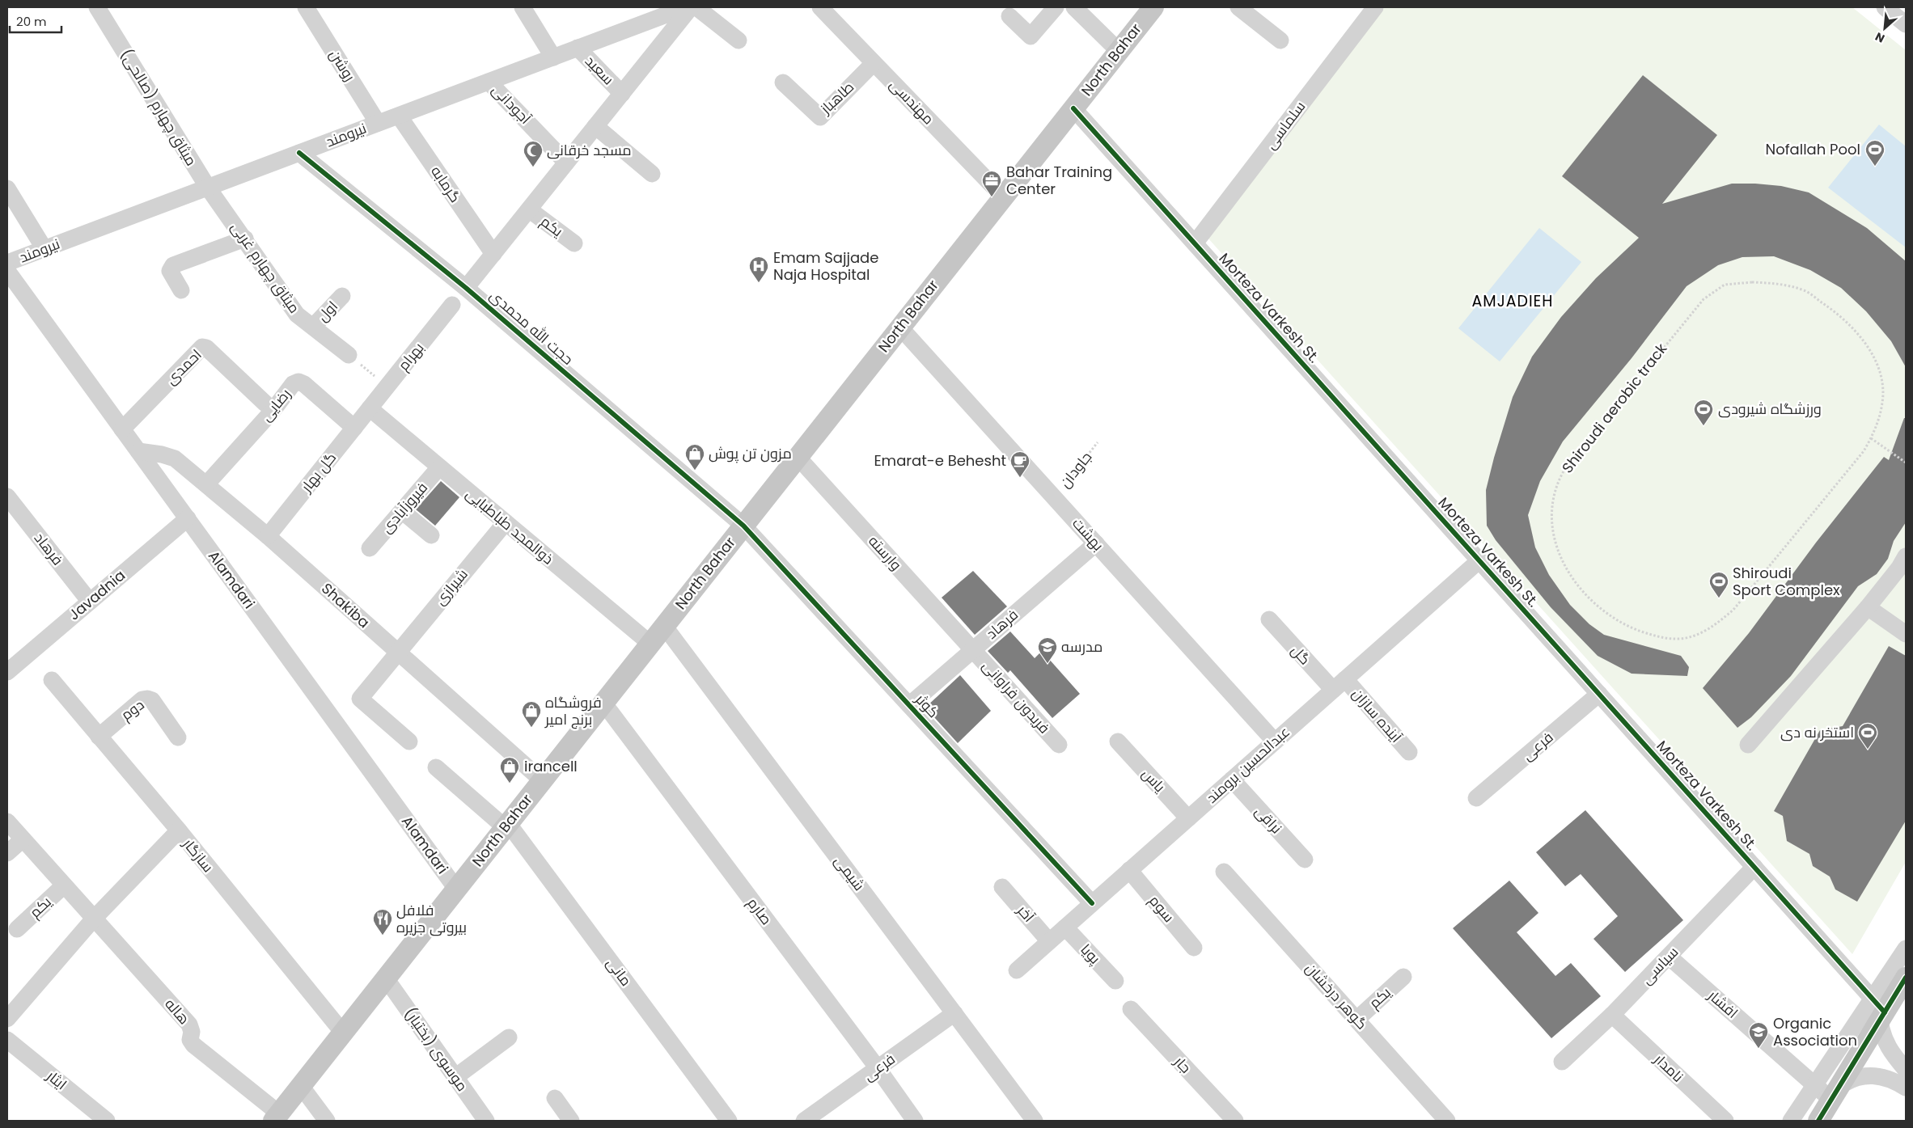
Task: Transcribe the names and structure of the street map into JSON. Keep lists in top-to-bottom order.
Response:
{
  "streets": {
    "main road": ["North Bahar"],
    "street": [
      "روشن",
      "سعید",
      "طاهباز",
      "مهندسی",
      "آجودانی",
      "میثاق چهارم (صالحی)",
      "سلماسی",
      "نیرومند",
      "گرمابه",
      "یکم",
      "میثاق چهارم غربی",
      "Morteza Varkesh St.",
      "اول",
      "حجت الله محمدی",
      "بهرام",
      "احمدی",
      "رضایی",
      "گل بهار",
      "فیروزآبادی",
      "ذوالمجد طباطبایی",
      "بهشت",
      "فرهاد",
      "وارسته",
      "Alamdari",
      "شیرازی",
      "Javadnia",
      "Shakiba",
      "گل",
      "فریدون فراوانی",
      "کوثر",
      "دوم",
      "آینده سازان",
      "فرعی",
      "عبدالحسین برومند",
      "یاس",
      "نراقی",
      "سازگار",
      "شیمی",
      "سوم",
      "صارم",
      "آخر",
      "پویا",
      "سیاسی",
      "مانی",
      "گوهر درخشان",
      "افشار",
      "هاله",
      "موسوی (بختیار)",
      "جار",
      "نامدار",
      "ایثار"
    ],
    "path": ["Shiroudi aerobic track", "جاودان"]
  },
  "crossings": [
    ["North Bahar", "مهندسی"],
    ["North Bahar", "Morteza Varkesh St."],
    ["North Bahar", "حجت الله محمدی"],
    ["North Bahar", "ذوالمجد طباطبایی"],
    ["North Bahar", "بهشت"],
    ["North Bahar", "وارسته"],
    ["North Bahar", "Alamdari"],
    ["North Bahar", "Shakiba"],
    ["North Bahar", "کوثر"],
    ["North Bahar", "سازگار"],
    ["North Bahar", "شیمی"],
    ["North Bahar", "صارم"],
    ["North Bahar", "مانی"],
    ["North Bahar", "هاله"],
    ["North Bahar", "موسوی (بختیار)"],
    ["روشن", "نیرومند"],
    ["سعید", "نیرومند"],
    ["طاهباز", "مهندسی"],
    ["آجودانی", "نیرومند"],
    ["میثاق چهارم (صالحی)", "نیرومند"],
    ["میثاق چهارم (صالحی)", "میثاق چهارم غربی"],
    ["سلماسی", "Morteza Varkesh St."],
    ["نیرومند", "گرمابه"],
    ["نیرومند", "میثاق چهارم غربی"],
    ["نیرومند", "حجت الله محمدی"],
    ["یکم", "گوهر درخشان"],
    ["یکم", "هاله"],
    ["میثاق چهارم غربی", "اول"],
    ["Morteza Varkesh St.", "فرعی"],
    ["Morteza Varkesh St.", "عبدالحسین برومند"],
    ["Morteza Varkesh St.", "سیاسی"],
    ["حجت الله محمدی", "کوثر"],
    ["بهرام", "گل بهار"],
    ["بهرام", "ذوالمجد طباطبایی"],
    ["احمدی", "Alamdari"],
    ["رضایی", "گل بهار"],
    ["رضایی", "Shakiba"],
    ["جاودان", "بهشت"],
    ["گل بهار", "ذوالمجد طباطبایی"],
    ["گل بهار", "Shakiba"],
    ["فیروزآبادی", "ذوالمجد طباطبایی"],
    ["ذوالمجد طباطبایی", "شیرازی"],
    ["بهشت", "فرهاد"],
    ["بهشت", "عبدالحسین برومند"],
    ["فرهاد", "وارسته"],
    ["فرهاد", "Javadnia"],
    ["فرهاد", "فریدون فراوانی"],
    ["فرهاد", "کوثر"],
    ["وارسته", "فریدون فراوانی"],
    ["Alamdari", "Javadnia"],
    ["Alamdari", "Shakiba"],
    ["شیرازی", "Shakiba"],
    ["گل", "آینده سازان"],
    ["گل", "عبدالحسین برومند"],
    ["کوثر", "عبدالحسین برومند"],
    ["دوم", "سازگار"],
    ["آینده سازان", "عبدالحسین برومند"],
    ["فرعی", "شیمی"],
    ["فرعی", "صارم"],
    ["عبدالحسین برومند", "یاس"],
    ["عبدالحسین برومند", "نراقی"],
    ["عبدالحسین برومند", "سوم"],
    ["عبدالحسین برومند", "آخر"],
    ["عبدالحسین برومند", "پویا"],
    ["سیاسی", "افشار"],
    ["سیاسی", "نامدار"]
  ],
  "districts": ["AMJADIEH"],
  "places": {
    "sports": [
      "Nofallah Pool",
      "ورزشگاه شیرودی",
      "Shiroudi Sport Complex",
      "استخر نه دی"
    ],
    "mosque": ["مسجد خرقانی"],
    "office": ["Bahar Training Center"],
    "hospital": ["Emam Sajjade Naja Hospital"],
    "shop": ["مزون تن پوش", "فروشگاه برنج امیر", "irancell"],
    "cafe": ["Emarat-e Behesht"],
    "school or university": ["مدرسه", "Organic Association"],
    "restaurant": ["فلافل بیروتی جزیره"]
  },
  "scale_bar": "20 m",
  "north": "bottom left"
}
